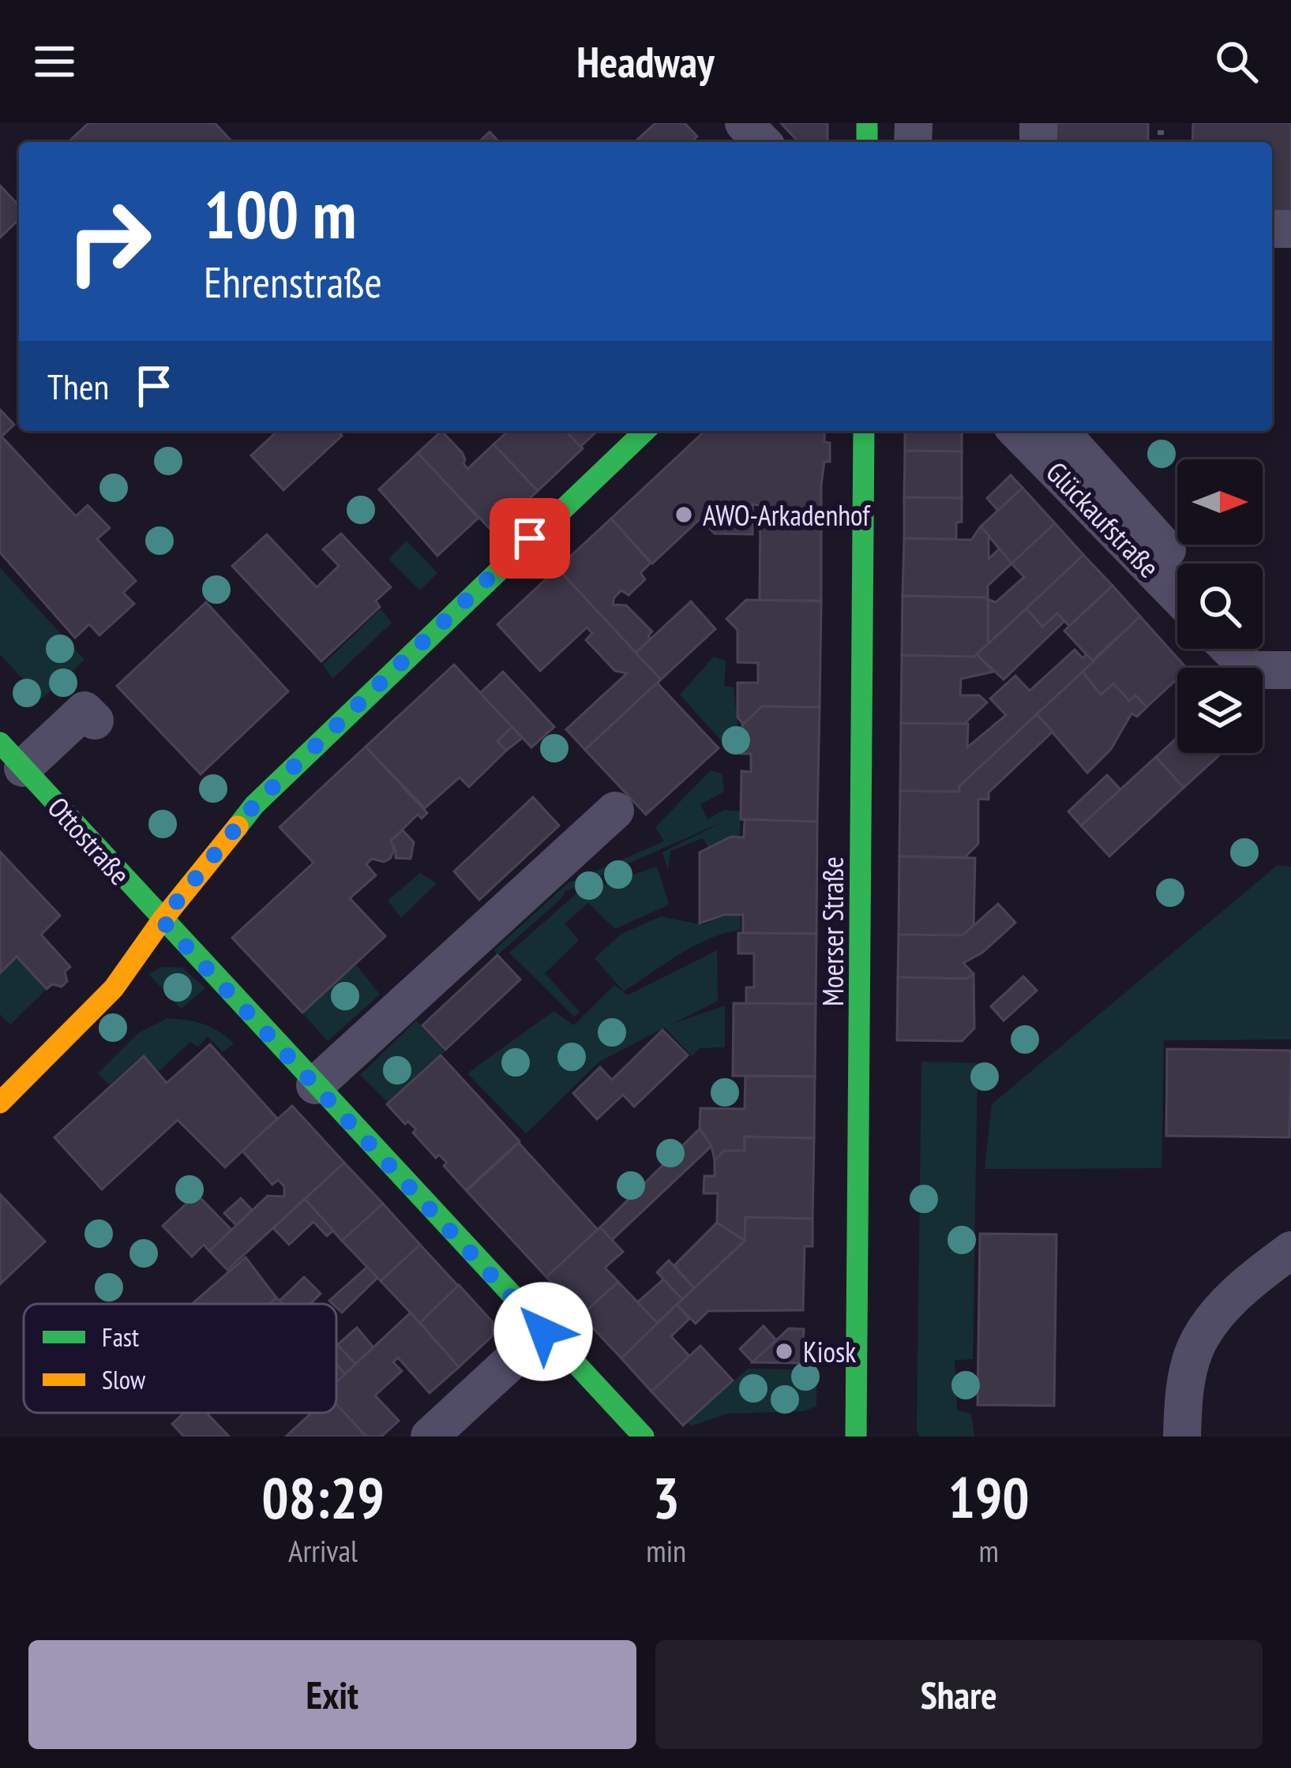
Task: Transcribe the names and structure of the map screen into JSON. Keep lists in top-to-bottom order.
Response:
{
  "streets": {
    "street": ["Glückaufstraße", "Ottostraße", "Moerser Straße"]
  },
  "places": ["AWO-Arkadenhof", "Kiosk"],
  "legend": ["Fast", "Slow"],
  "north": "right",
  "page": {
    "header": "Headway",
    "turn": ["100 m", "Ehrenstraße"],
    "then": "Then",
    "eta": [
      "08:29",
      "Arrival",
      "3",
      "min",
      "190",
      "m"
    ],
    "buttons": ["Exit", "Share"]
  }
}
